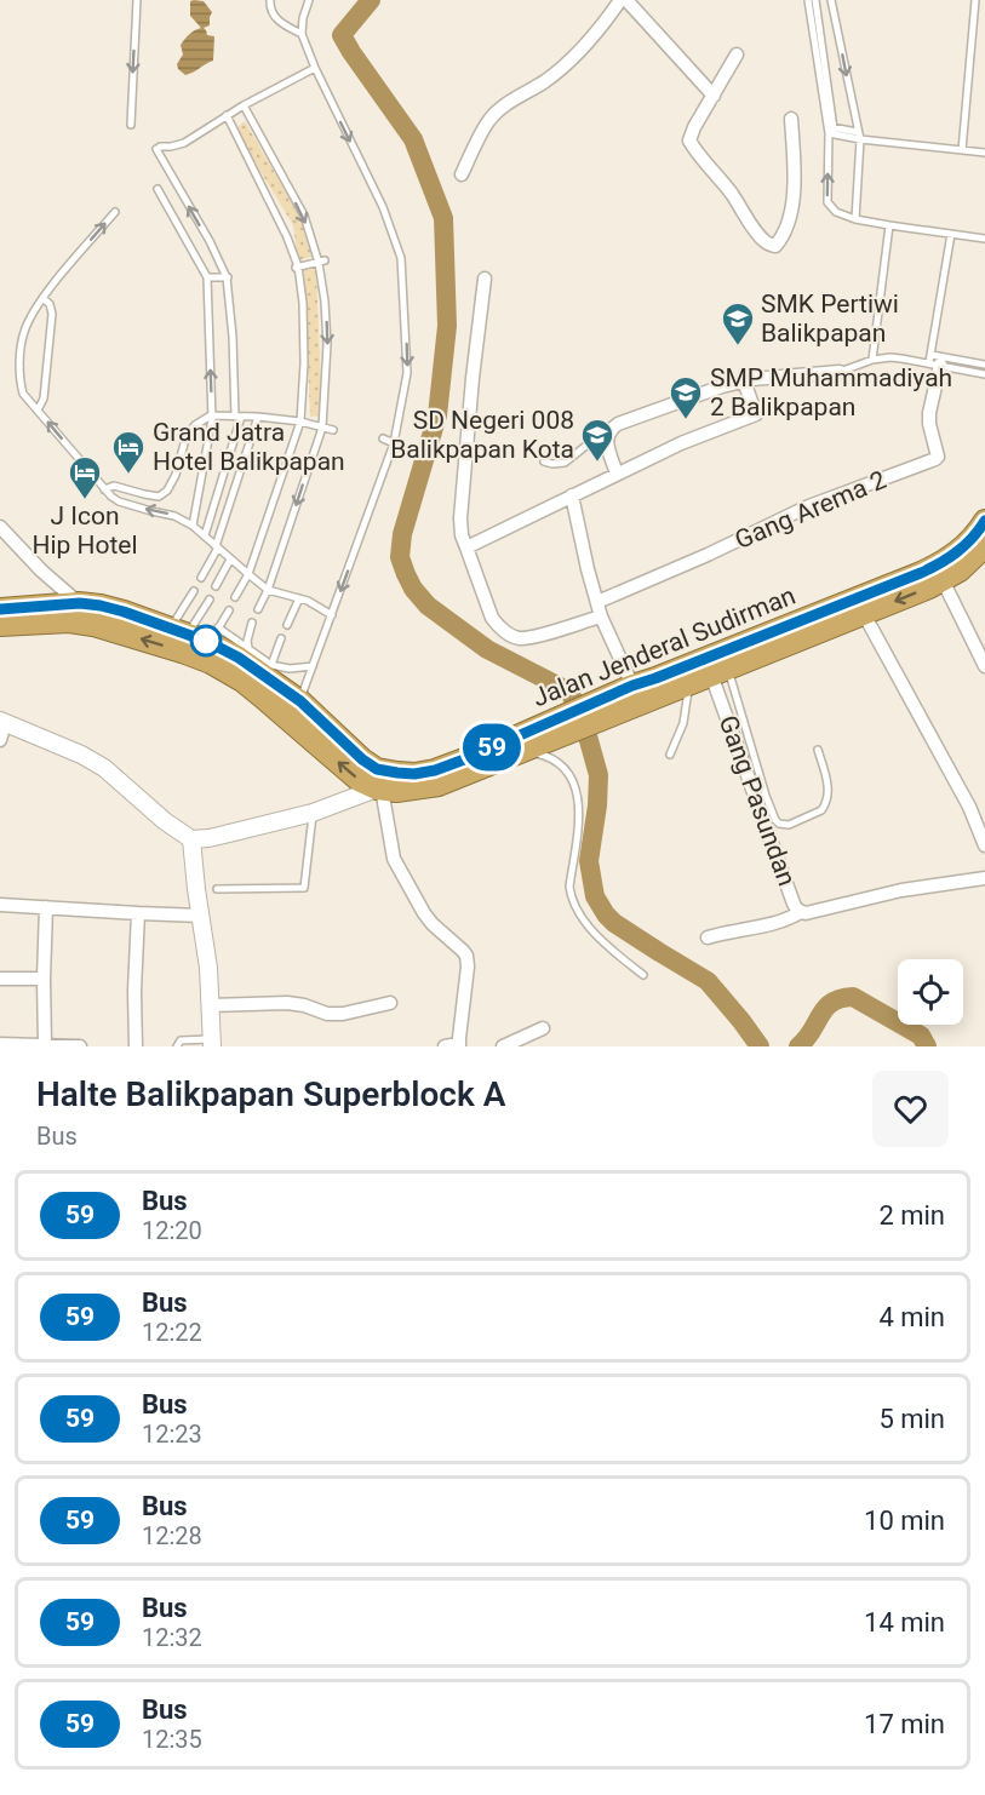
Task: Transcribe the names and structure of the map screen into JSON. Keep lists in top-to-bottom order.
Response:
{
  "streets": {
    "highway": ["Jalan Jenderal Sudirman"],
    "street": ["Gang Arema 2", "Gang Pasundan"]
  },
  "crossings": [
    ["Jalan Jenderal Sudirman", "Gang Pasundan"]
  ],
  "places": {
    "school or university": ["SMK Pertiwi Balikpapan", "SMP Muhammadiyah 2 Balikpapan", "SD Negeri 008 Balikpapan Kota"],
    "hotel": ["Grand Jatra Hotel Balikpapan", "J Icon Hip Hotel"]
  },
  "lines": ["bus line 59"],
  "page": {
    "on_map": "59",
    "heading": ["Halte Balikpapan Superblock A", "Bus"],
    "list": [
      {
        "mark": "59",
        "name": "Bus",
        "note": "12:20",
        "value": "2 min"
      },
      {
        "mark": "59",
        "name": "Bus",
        "note": "12:22",
        "value": "4 min"
      },
      {
        "mark": "59",
        "name": "Bus",
        "note": "12:23",
        "value": "5 min"
      },
      {
        "mark": "59",
        "name": "Bus",
        "note": "12:28",
        "value": "10 min"
      },
      {
        "mark": "59",
        "name": "Bus",
        "note": "12:32",
        "value": "14 min"
      },
      {
        "mark": "59",
        "name": "Bus",
        "note": "12:35",
        "value": "17 min"
      }
    ]
  }
}
